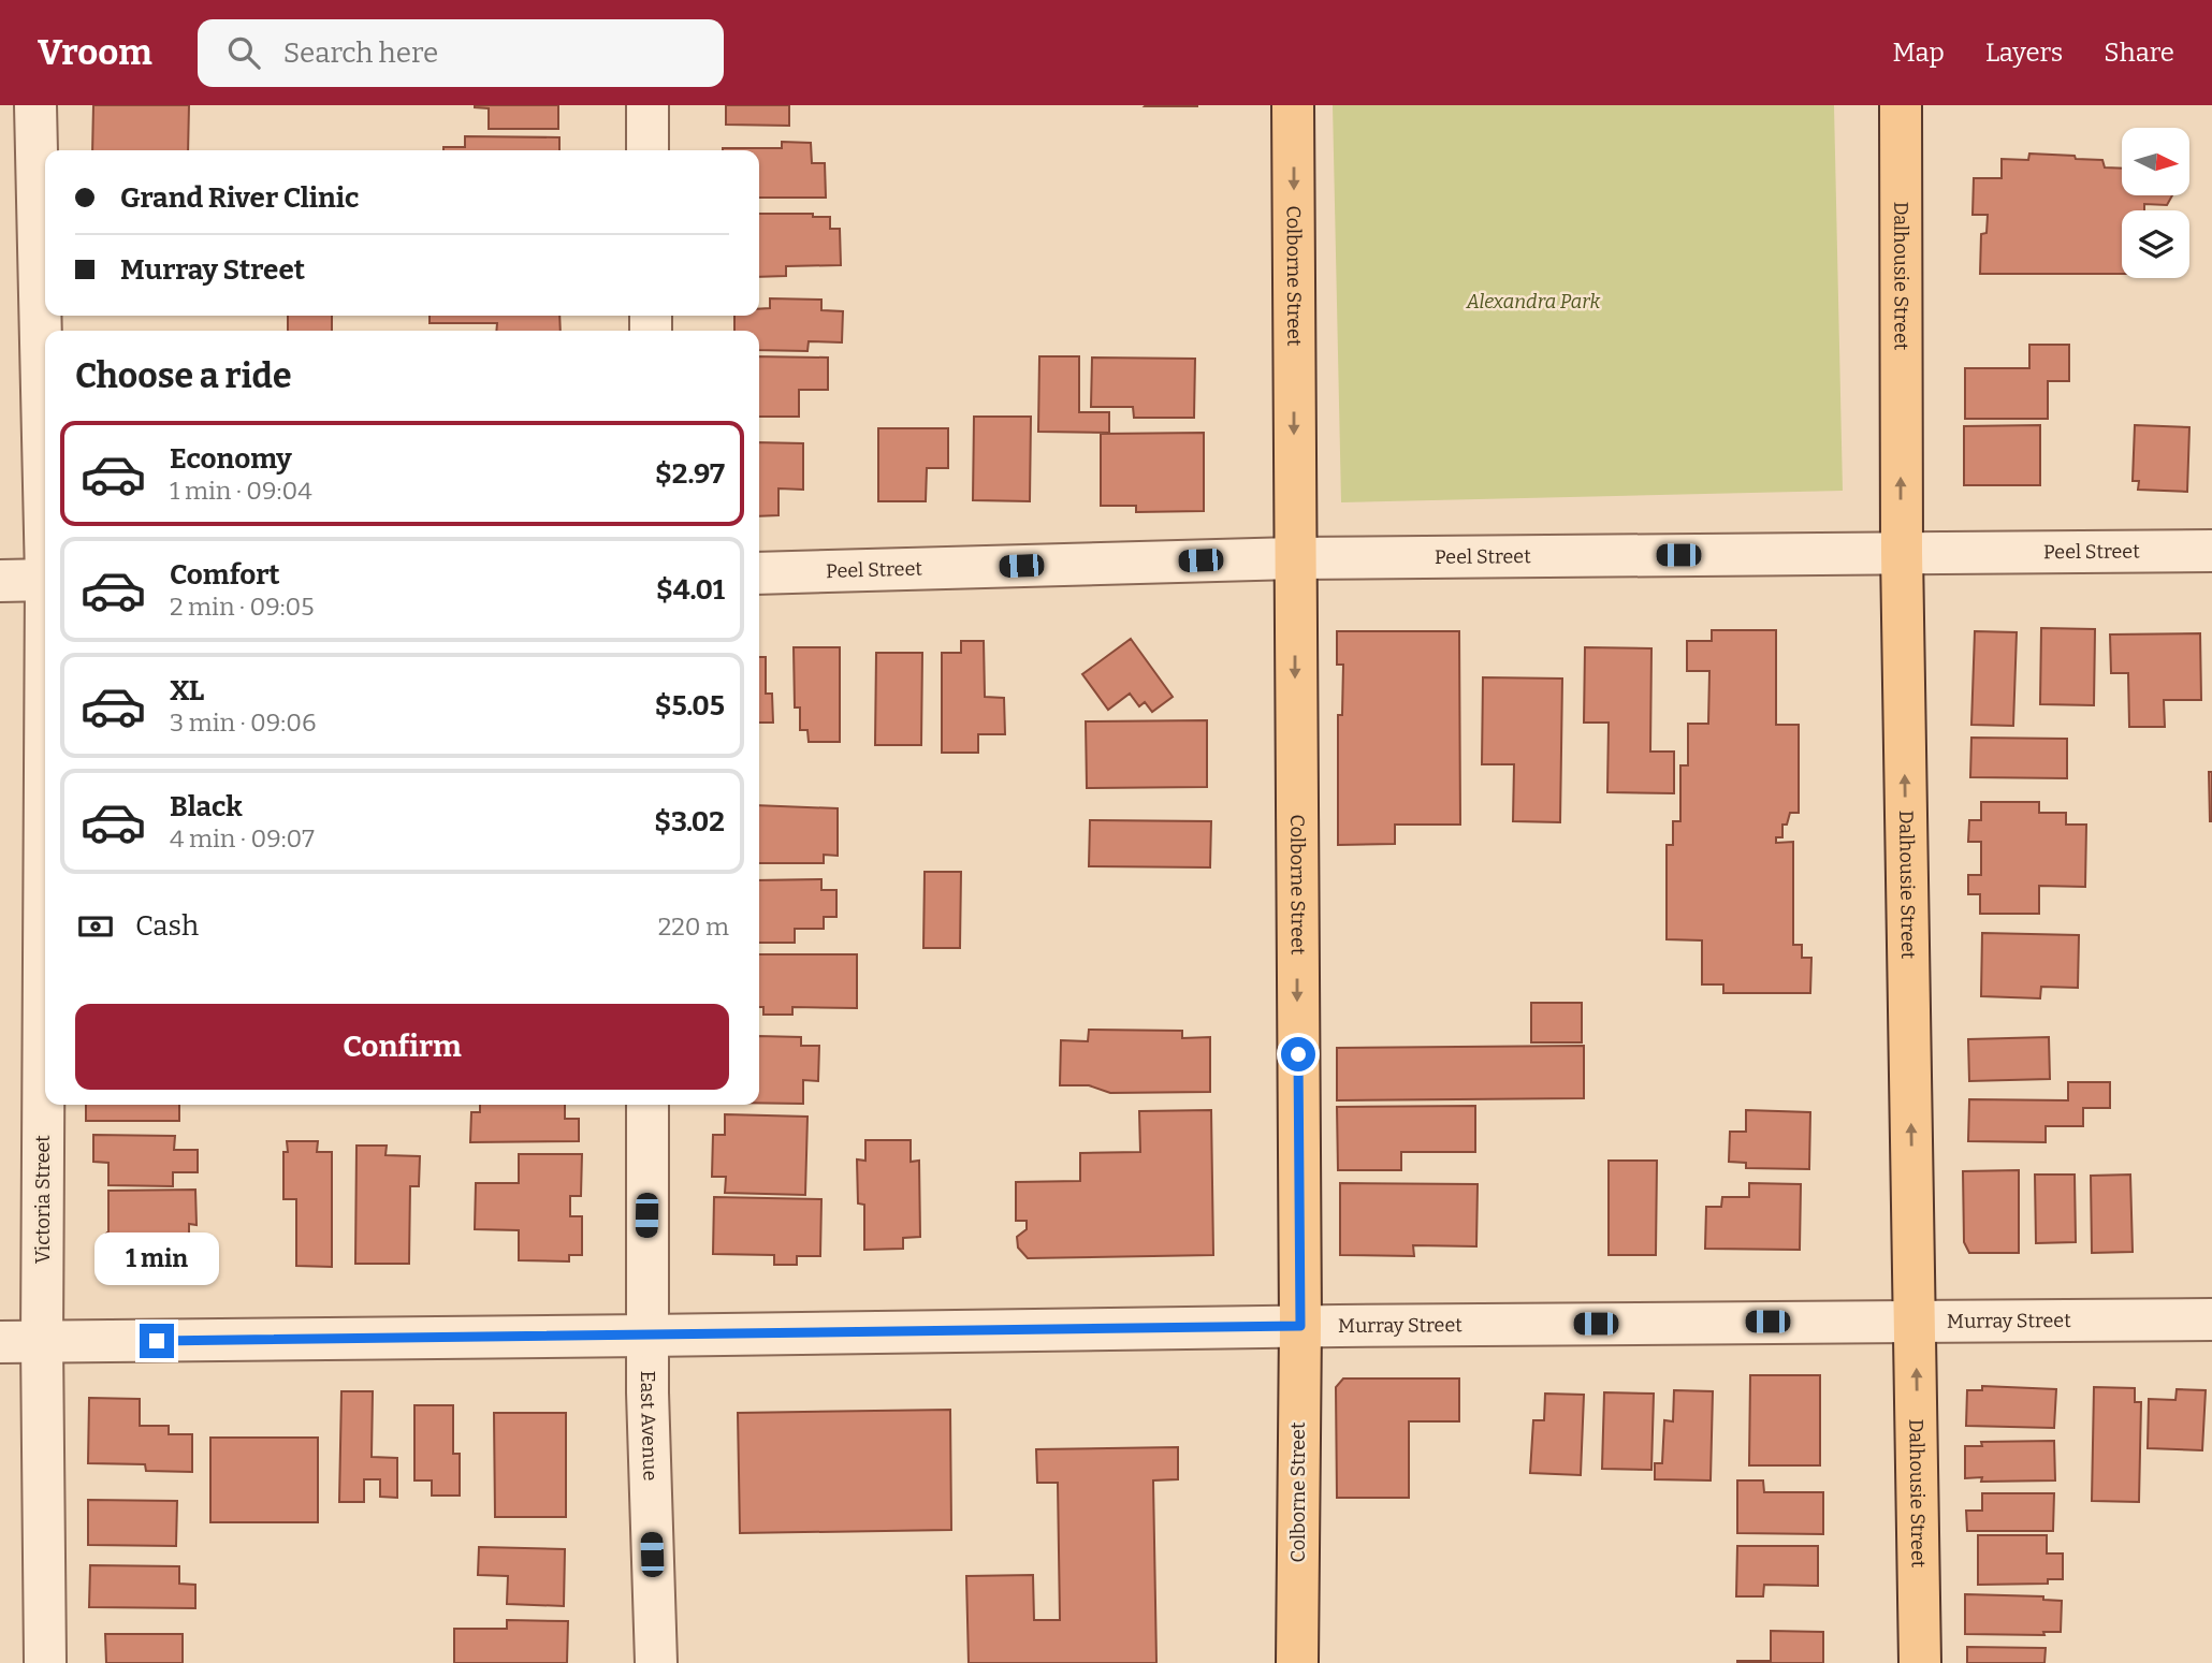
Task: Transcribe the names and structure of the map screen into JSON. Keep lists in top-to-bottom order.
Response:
{
  "streets": {
    "main road": ["Colborne Street", "Dalhousie Street"],
    "street": [
      "Peel Street",
      "Victoria Street",
      "Murray Street",
      "East Avenue"
    ]
  },
  "crossings": [
    ["Colborne Street", "Peel Street"],
    ["Colborne Street", "Murray Street"],
    ["Dalhousie Street", "Peel Street"],
    ["Dalhousie Street", "Murray Street"],
    ["Victoria Street", "Murray Street"],
    ["Murray Street", "East Avenue"]
  ],
  "one_way": ["Colborne Street", "Dalhousie Street"],
  "parks": ["Alexandra Park"],
  "north": "right",
  "page": {
    "header": "Vroom",
    "search": "Search here",
    "nav": ["Map", "Layers", "Share"],
    "banner": ["Grand River Clinic", "Murray Street"],
    "heading": "Choose a ride",
    "list": [
      {
        "name": "Economy",
        "note": "1 min · 09:04",
        "value": "$2.97"
      },
      {
        "name": "Comfort",
        "note": "2 min · 09:05",
        "value": "$4.01"
      },
      {
        "name": "XL",
        "note": "3 min · 09:06",
        "value": "$5.05"
      },
      {
        "name": "Black",
        "note": "4 min · 09:07",
        "value": "$3.02"
      }
    ],
    "pay": ["Cash", "220 m"],
    "buttons": "Confirm",
    "bubble": "1 min"
  }
}
